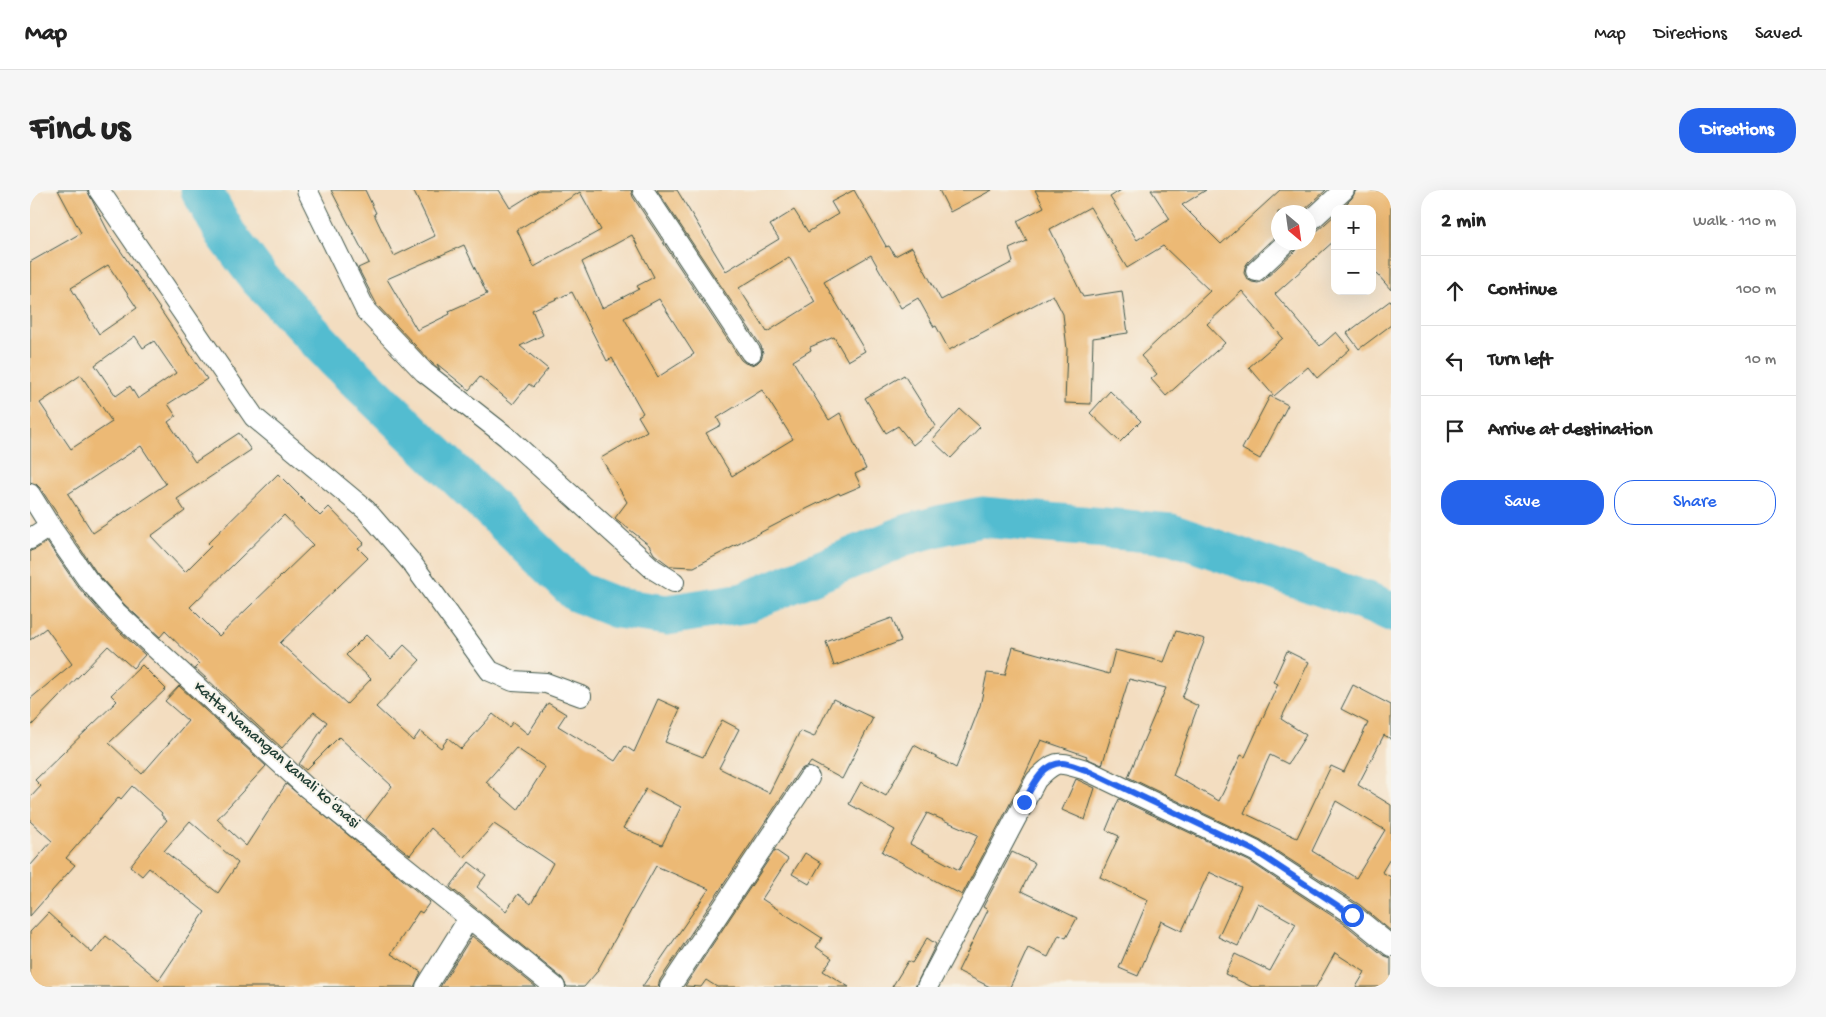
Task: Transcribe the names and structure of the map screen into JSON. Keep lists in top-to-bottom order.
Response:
{
  "streets": {
    "street": ["Katta Namangan kanali koʻchasi"]
  },
  "north": "bottom right",
  "page": {
    "header": "Map",
    "nav": ["Map", "Directions", "Saved"],
    "buttons": [
      "Directions",
      ["Save", "Share"]
    ],
    "title": "Find us",
    "heading": ["2 min", "Walk · 110 m"],
    "map_buttons": ["+", "−"],
    "list": [
      ["Continue", "100 m"],
      ["Turn left", "10 m"],
      "Arrive at destination"
    ]
  }
}
